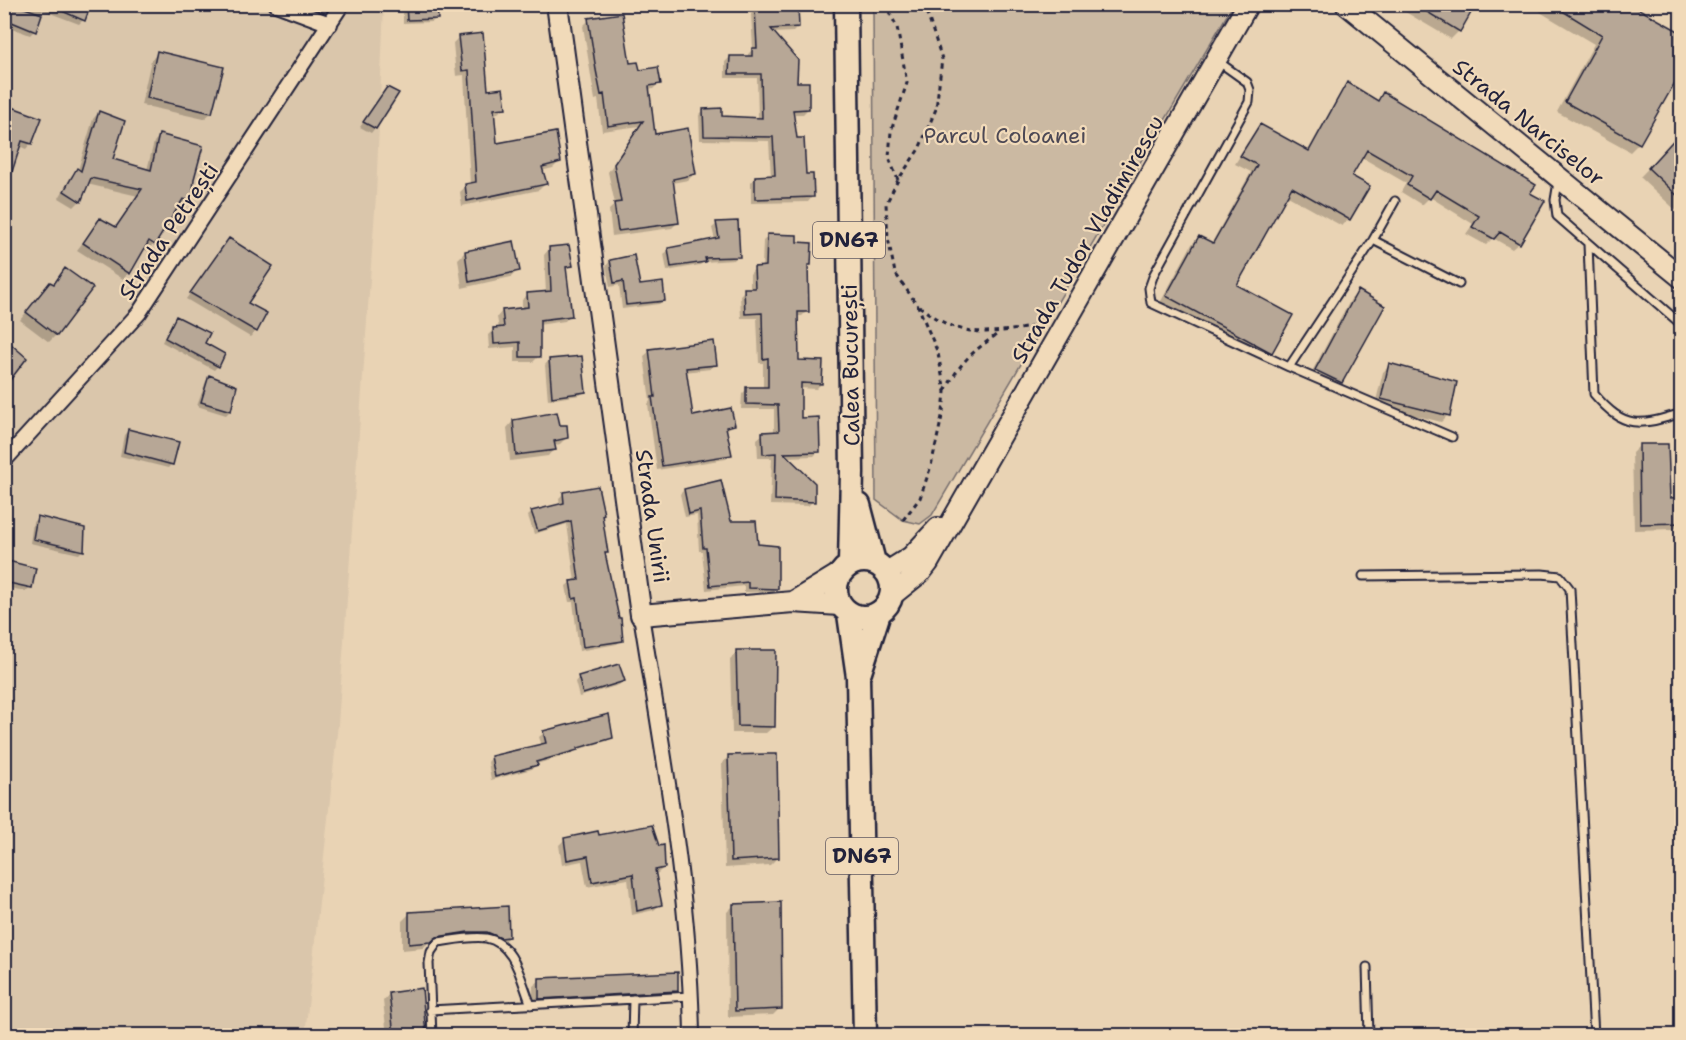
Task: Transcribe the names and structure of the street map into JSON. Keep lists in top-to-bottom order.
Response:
{
  "streets": {
    "main road": [
      "Strada Narciselor",
      "Strada Tudor Vladimirescu",
      "DN67",
      "Calea București",
      "Strada Unirii"
    ],
    "street": ["Strada Petrești"]
  },
  "crossings": [
    ["Strada Tudor Vladimirescu", "Calea București"]
  ],
  "parks": ["Parcul Coloanei"]
}
